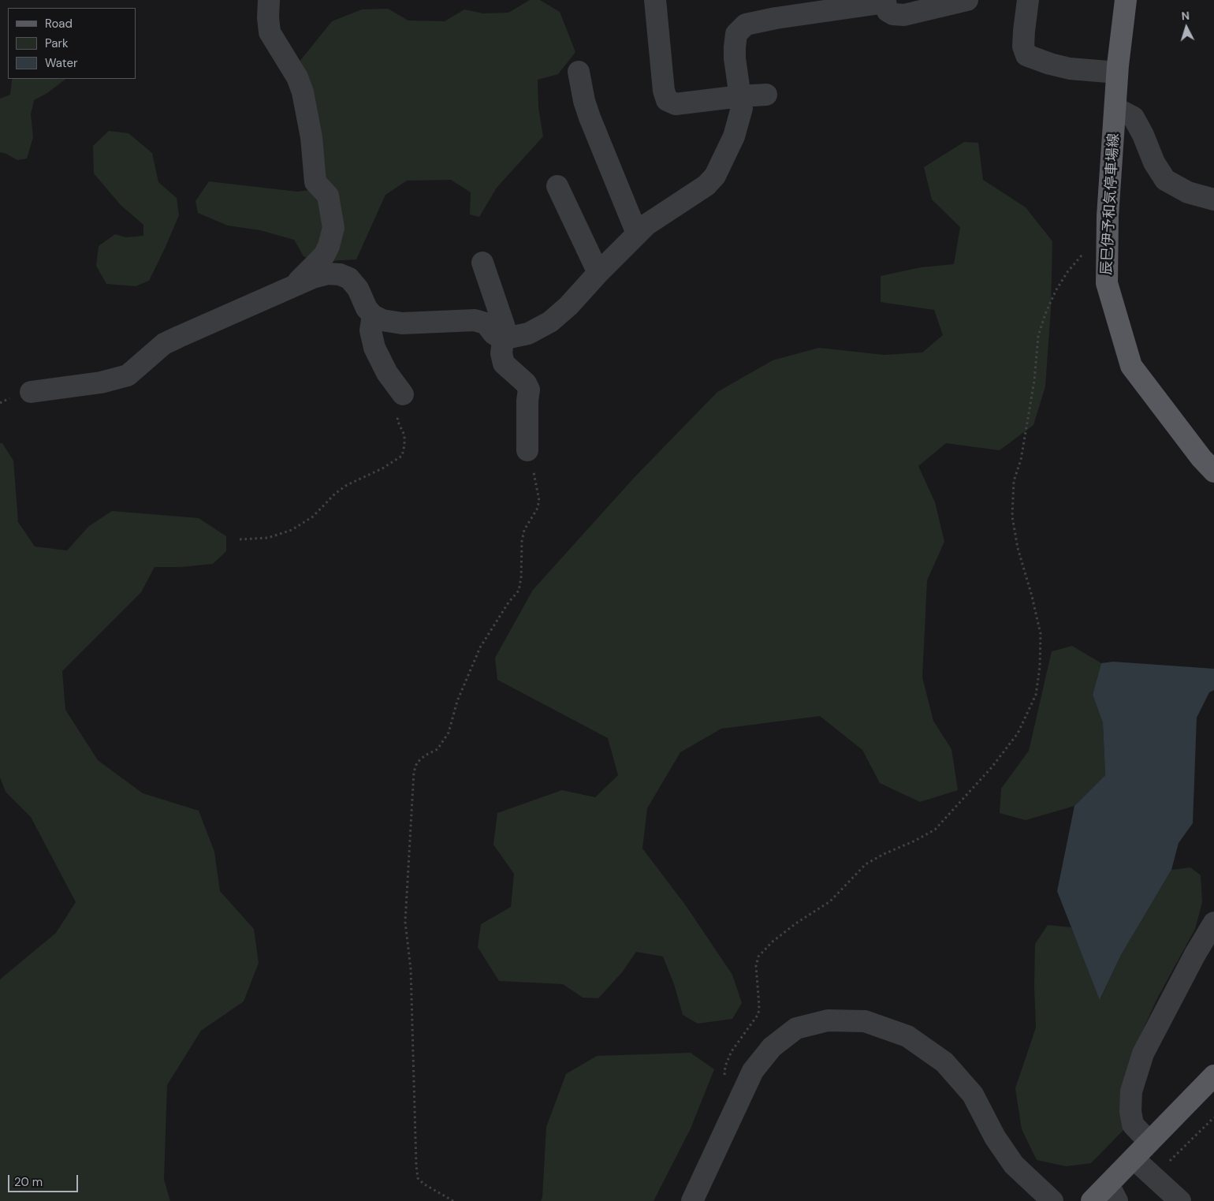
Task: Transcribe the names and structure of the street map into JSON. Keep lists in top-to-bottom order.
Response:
{
  "streets": {
    "main road": ["辰巳伊予和気停車場線"]
  },
  "legend": ["Road", "Park", "Water"],
  "scale_bar": "20 m",
  "north": "top"
}
